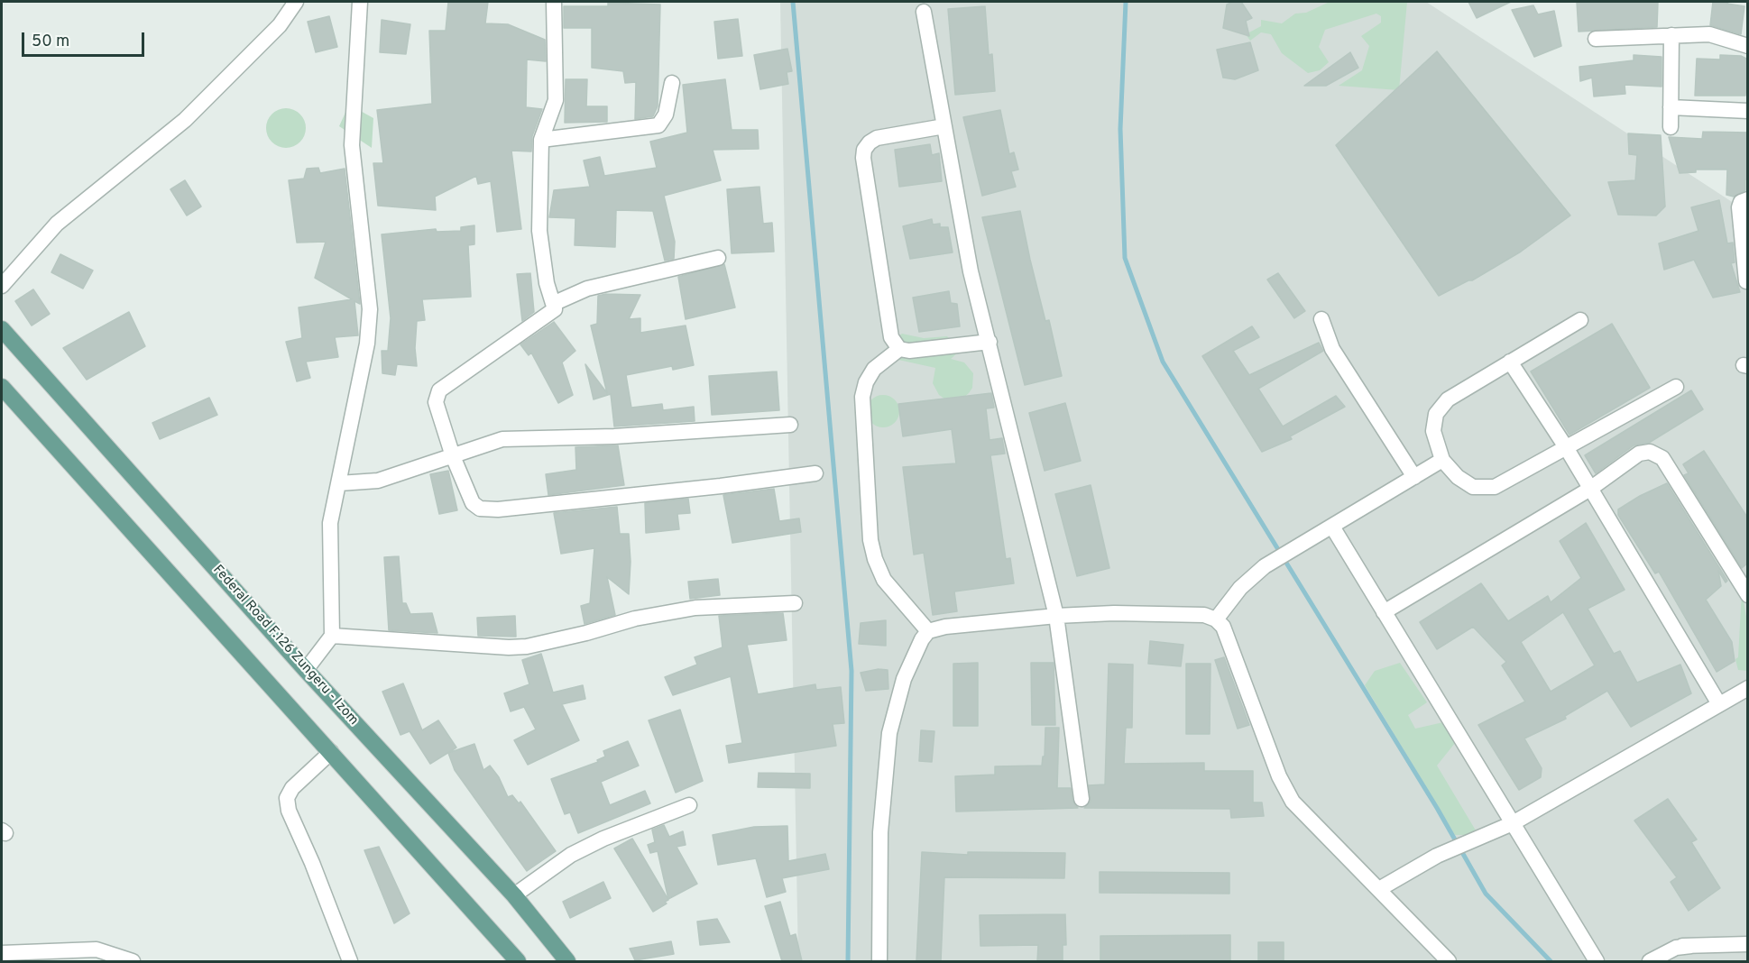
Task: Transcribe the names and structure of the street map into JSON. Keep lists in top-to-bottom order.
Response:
{
  "streets": {
    "main road": ["Federal Road F.126 Zungeru - Izom"]
  },
  "scale_bar": "50 m"
}
